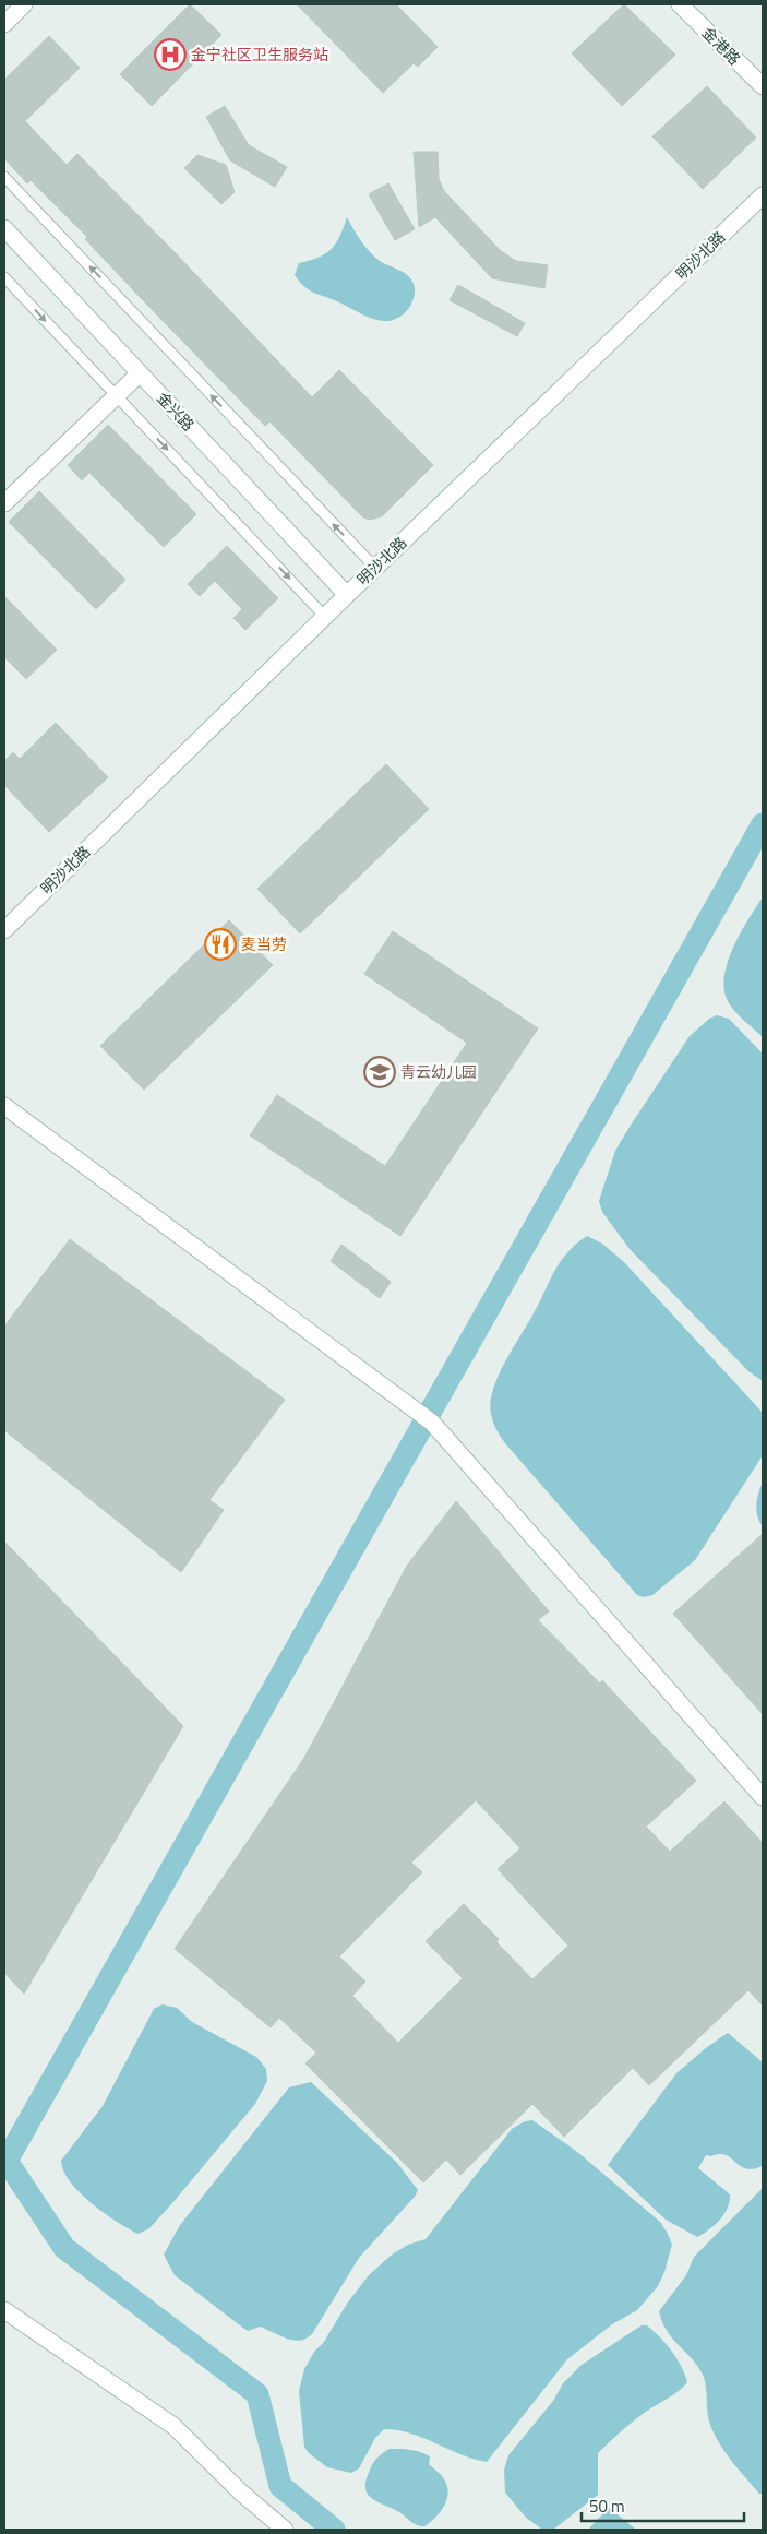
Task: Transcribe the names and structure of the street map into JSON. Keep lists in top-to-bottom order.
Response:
{
  "streets": {
    "street": ["金港路", "明沙北路", "金兴路"]
  },
  "crossings": [
    ["明沙北路", "金兴路"]
  ],
  "places": {
    "hospital": ["金宁社区卫生服务站"],
    "restaurant": ["麦当劳"],
    "school or university": ["青云幼儿园"]
  },
  "scale_bar": "50 m"
}
